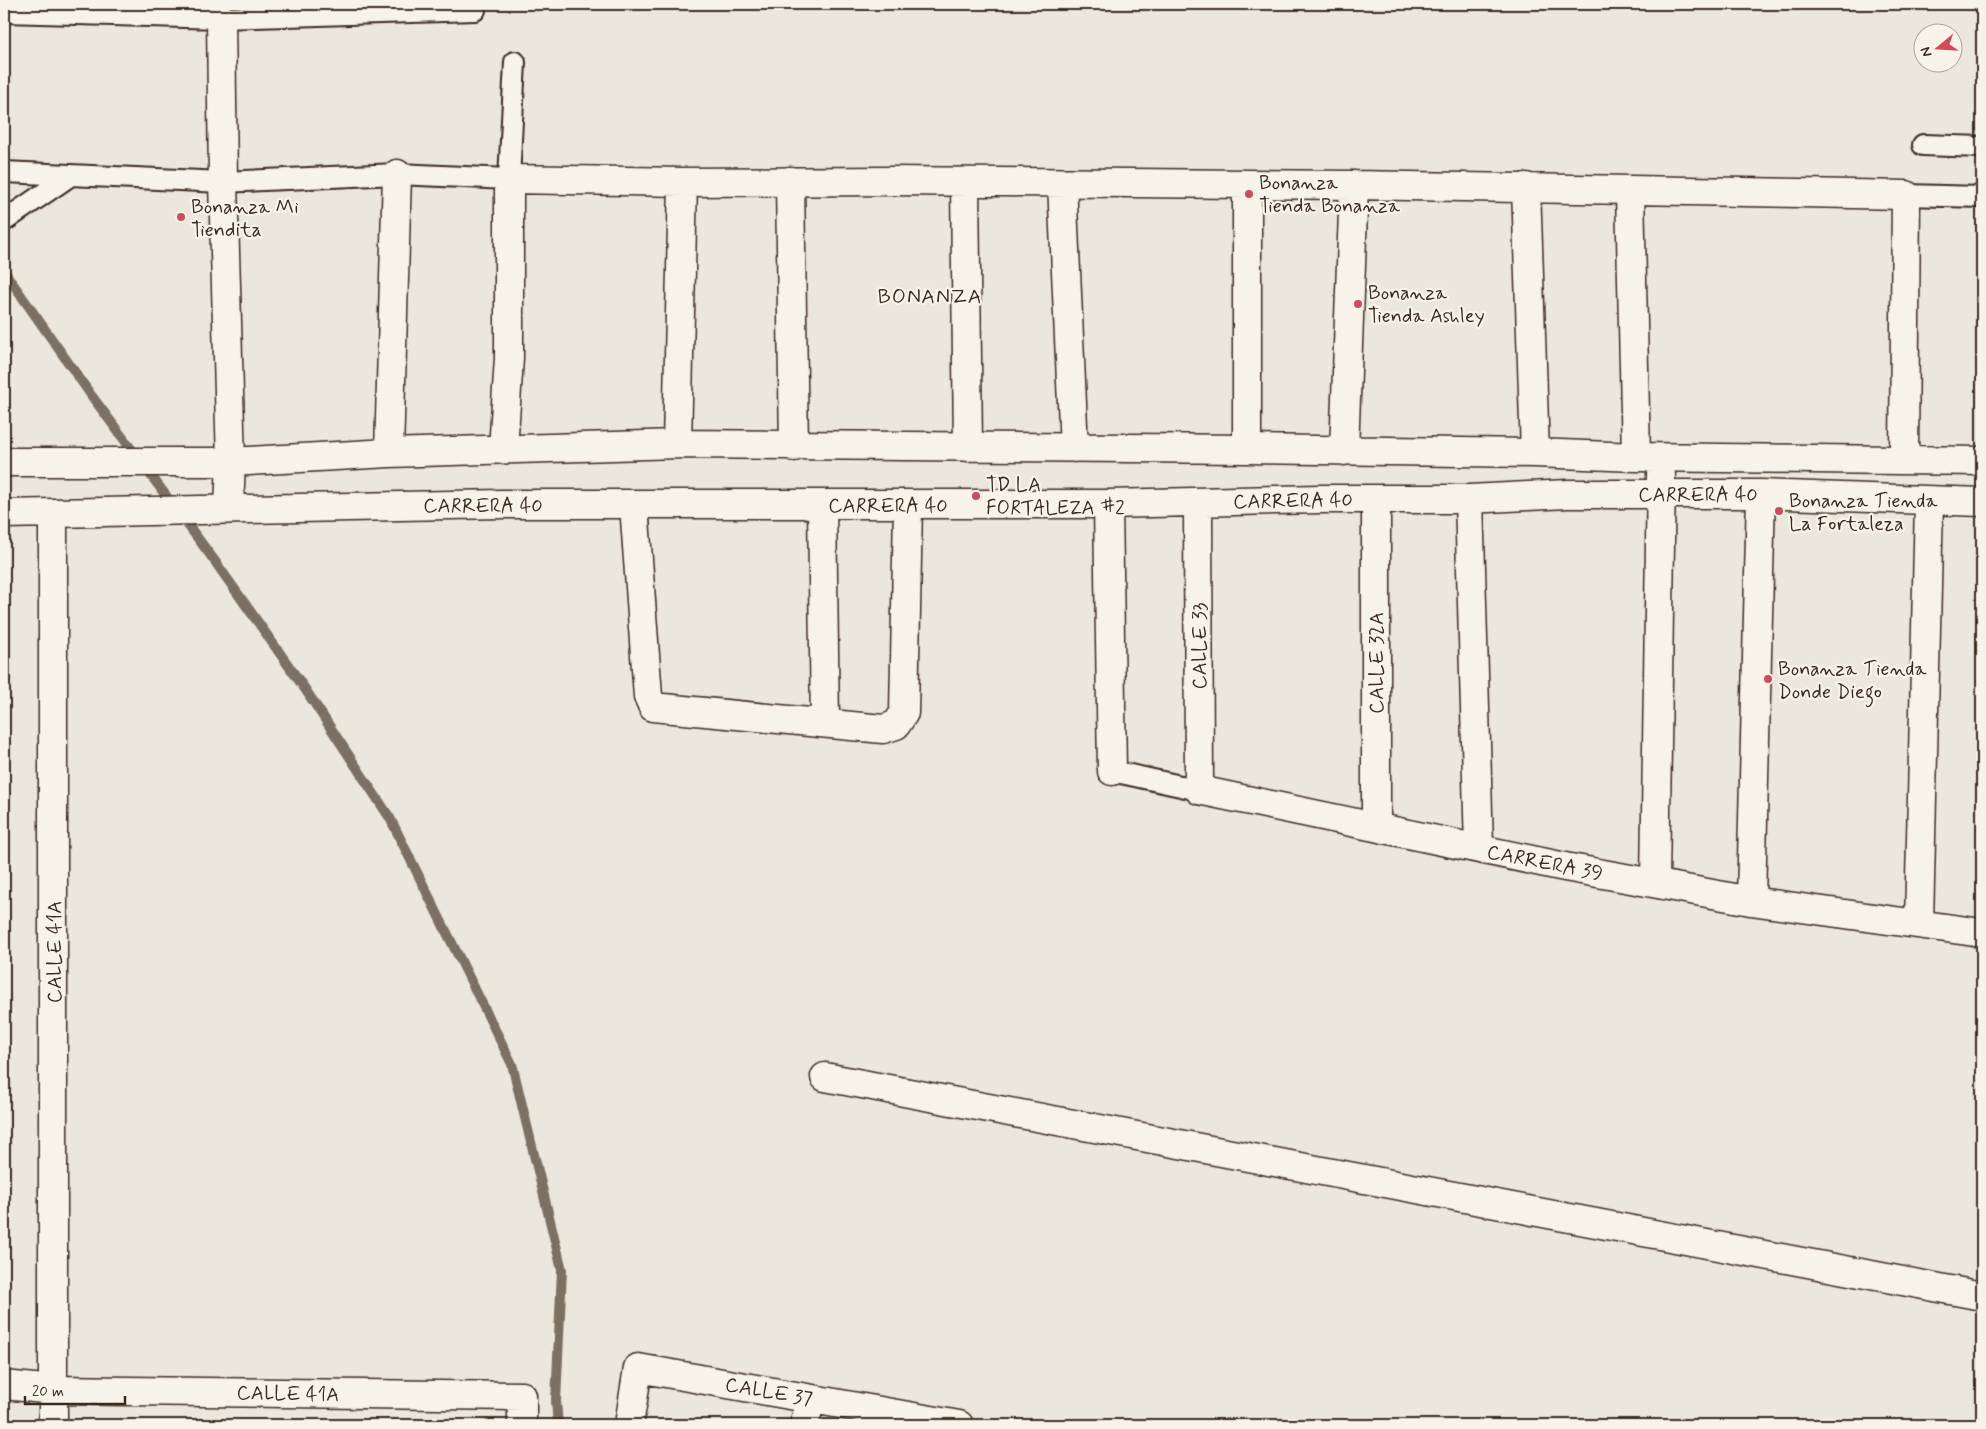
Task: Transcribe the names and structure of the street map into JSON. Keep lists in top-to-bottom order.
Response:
{
  "streets": {
    "street": [
      "CARRERA 40",
      "CALLE 33",
      "CALLE 32A",
      "CARRERA 39",
      "CALLE 41A",
      "CALLE 37"
    ]
  },
  "crossings": [
    ["CARRERA 40", "CALLE 33"],
    ["CARRERA 40", "CALLE 32A"],
    ["CARRERA 40", "CALLE 41A"],
    ["CALLE 33", "CARRERA 39"],
    ["CALLE 32A", "CARRERA 39"]
  ],
  "districts": ["BONANZA"],
  "places": [
    "Bonanza Tienda Bonanza",
    "Bonanza Mi Tiendita",
    "Bonanza Tienda Ashley",
    "TD LA FORTALEZA #2",
    "Bonanza Tienda La Fortaleza",
    "Bonanza Tienda Donde Diego"
  ],
  "scale_bar": "20 m",
  "north": "left"
}
